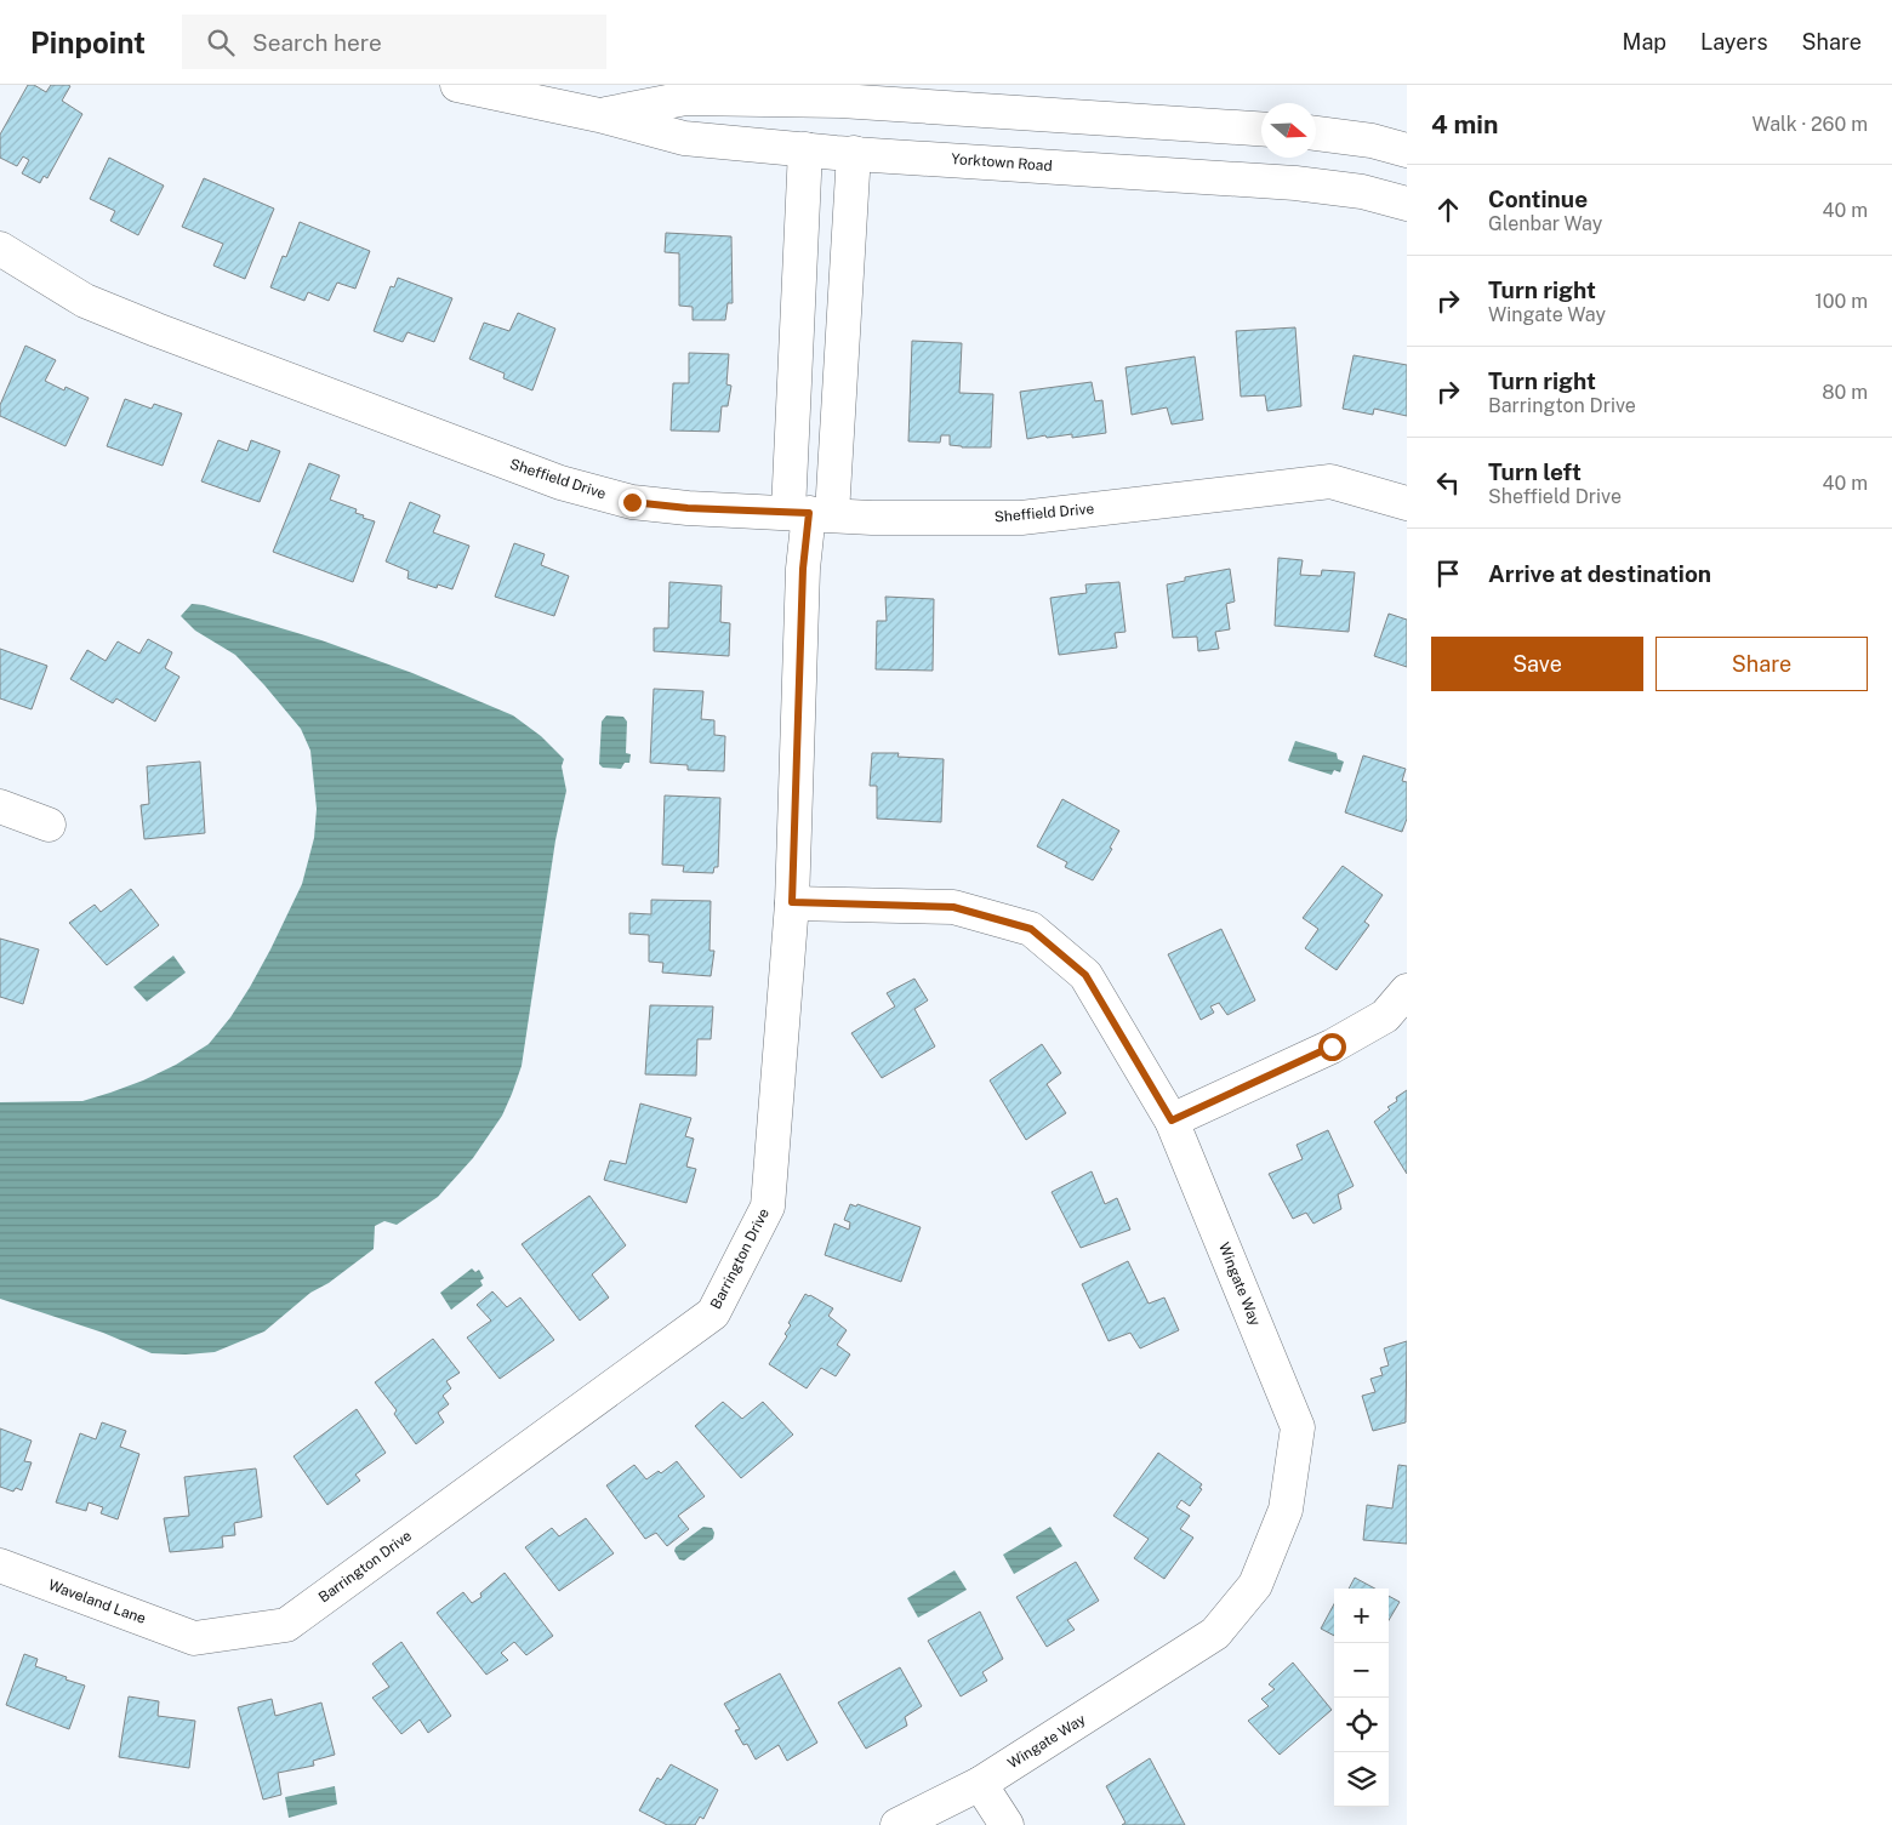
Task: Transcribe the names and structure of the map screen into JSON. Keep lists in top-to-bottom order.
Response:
{
  "streets": {
    "street": [
      "Yorktown Road",
      "Sheffield Drive",
      "Barrington Drive",
      "Wingate Way",
      "Waveland Lane"
    ]
  },
  "crossings": [
    ["Sheffield Drive", "Barrington Drive"],
    ["Barrington Drive", "Wingate Way"],
    ["Barrington Drive", "Waveland Lane"]
  ],
  "north": "right",
  "page": {
    "header": "Pinpoint",
    "search": "Search here",
    "nav": ["Map", "Layers", "Share"],
    "heading": ["4 min", "Walk · 260 m"],
    "list": [
      ["Continue", "Glenbar Way", "40 m"],
      ["Turn right", "Wingate Way", "100 m"],
      ["Turn right", "Barrington Drive", "80 m"],
      ["Turn left", "Sheffield Drive", "40 m"],
      "Arrive at destination"
    ],
    "buttons": ["Save", "Share"],
    "map_buttons": ["+", "−"]
  }
}
